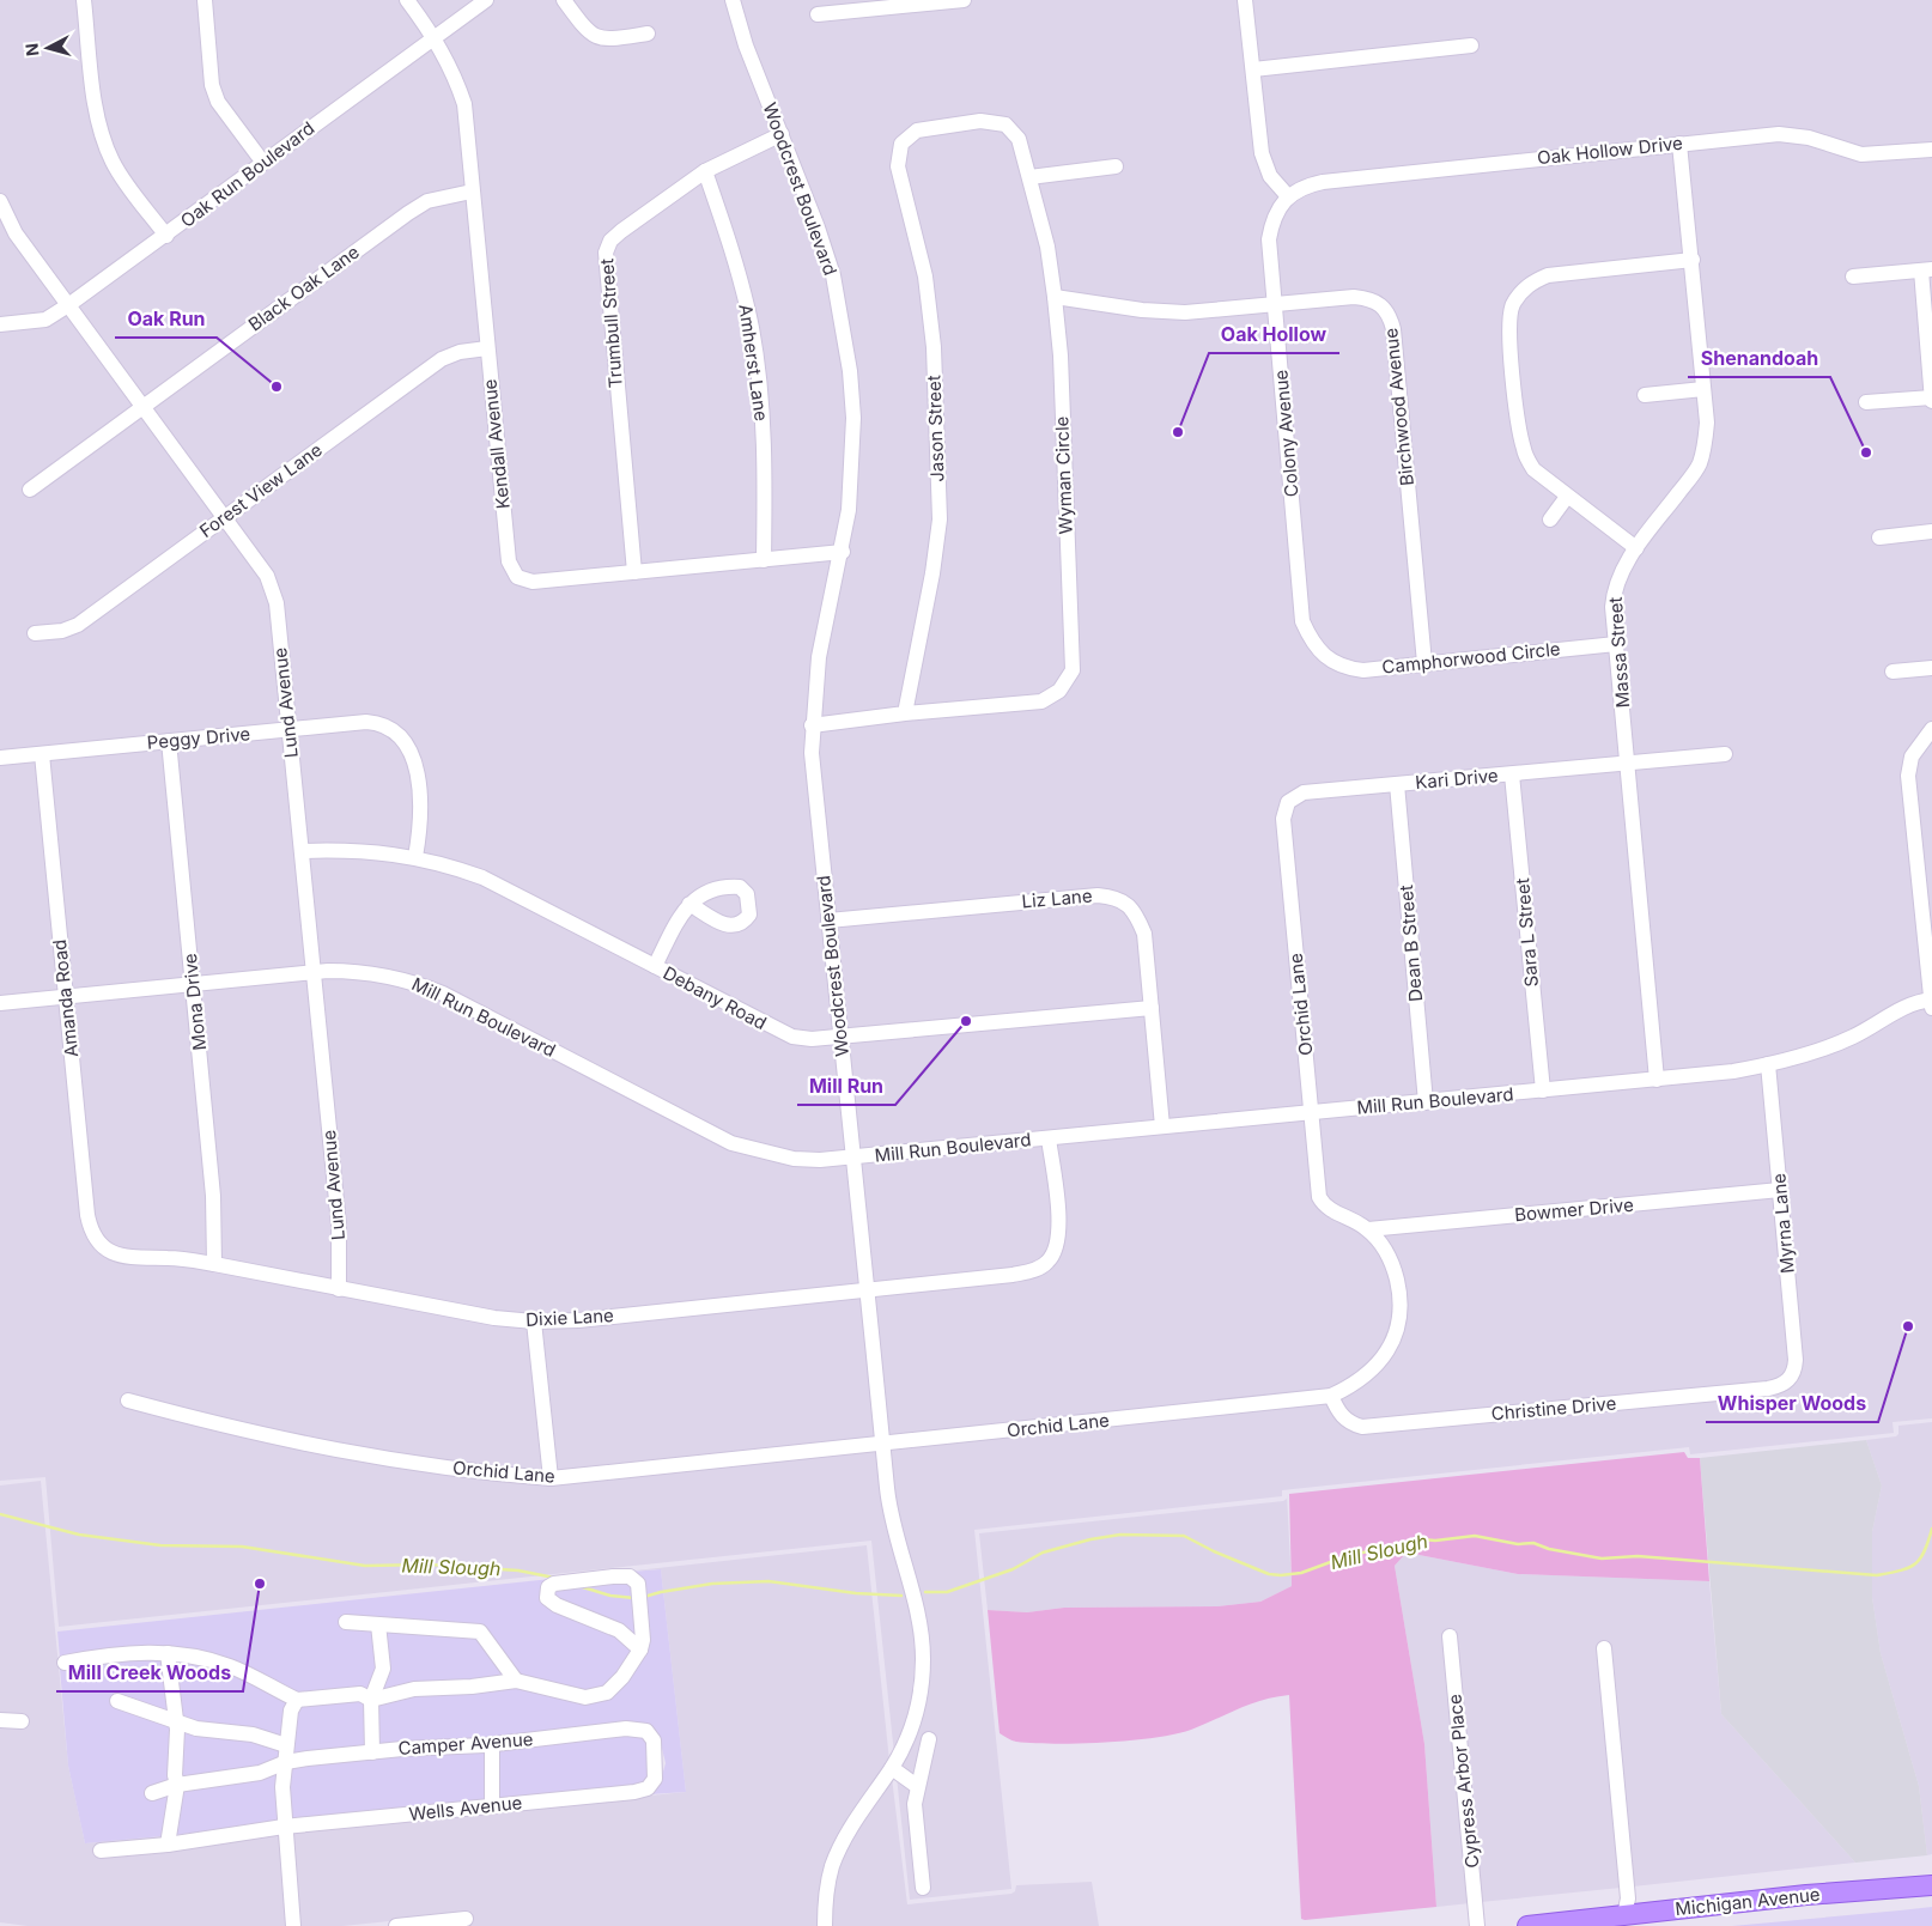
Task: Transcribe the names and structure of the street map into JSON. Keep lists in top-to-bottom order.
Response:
{
  "streets": {
    "main road": ["Michigan Avenue"],
    "street": [
      "Oak Hollow Drive",
      "Oak Run Boulevard",
      "Woodcrest Boulevard",
      "Black Oak Lane",
      "Trumbull Street",
      "Amherst Lane",
      "Birchwood Avenue",
      "Jason Street",
      "Colony Avenue",
      "Kendall Avenue",
      "Wyman Circle",
      "Forest View Lane",
      "Massa Street",
      "Camphorwood Circle",
      "Lund Avenue",
      "Peggy Drive",
      "Kari Drive",
      "Liz Lane",
      "Sara L Street",
      "Dean B Street",
      "Amanda Road",
      "Debany Road",
      "Mona Drive",
      "Orchid Lane",
      "Mill Run Boulevard",
      "Bowmer Drive",
      "Myrna Lane",
      "Dixie Lane",
      "Christine Drive",
      "Camper Avenue",
      "Cypress Arbor Place",
      "Wells Avenue"
    ]
  },
  "crossings": [
    ["Oak Hollow Drive", "Colony Avenue"],
    ["Oak Hollow Drive", "Massa Street"],
    ["Oak Run Boulevard", "Kendall Avenue"],
    ["Oak Run Boulevard", "Lund Avenue"],
    ["Woodcrest Boulevard", "Trumbull Street"],
    ["Woodcrest Boulevard", "Kendall Avenue"],
    ["Woodcrest Boulevard", "Wyman Circle"],
    ["Woodcrest Boulevard", "Liz Lane"],
    ["Woodcrest Boulevard", "Debany Road"],
    ["Woodcrest Boulevard", "Orchid Lane"],
    ["Woodcrest Boulevard", "Mill Run Boulevard"],
    ["Woodcrest Boulevard", "Dixie Lane"],
    ["Black Oak Lane", "Kendall Avenue"],
    ["Black Oak Lane", "Lund Avenue"],
    ["Trumbull Street", "Amherst Lane"],
    ["Trumbull Street", "Kendall Avenue"],
    ["Amherst Lane", "Kendall Avenue"],
    ["Birchwood Avenue", "Colony Avenue"],
    ["Birchwood Avenue", "Wyman Circle"],
    ["Birchwood Avenue", "Camphorwood Circle"],
    ["Jason Street", "Wyman Circle"],
    ["Colony Avenue", "Camphorwood Circle"],
    ["Kendall Avenue", "Forest View Lane"],
    ["Forest View Lane", "Lund Avenue"],
    ["Massa Street", "Camphorwood Circle"],
    ["Massa Street", "Kari Drive"],
    ["Massa Street", "Mill Run Boulevard"],
    ["Lund Avenue", "Peggy Drive"],
    ["Lund Avenue", "Debany Road"],
    ["Lund Avenue", "Mill Run Boulevard"],
    ["Lund Avenue", "Dixie Lane"],
    ["Peggy Drive", "Amanda Road"],
    ["Peggy Drive", "Debany Road"],
    ["Peggy Drive", "Mona Drive"],
    ["Kari Drive", "Sara L Street"],
    ["Kari Drive", "Dean B Street"],
    ["Kari Drive", "Orchid Lane"],
    ["Liz Lane", "Debany Road"],
    ["Liz Lane", "Mill Run Boulevard"],
    ["Sara L Street", "Mill Run Boulevard"],
    ["Dean B Street", "Mill Run Boulevard"],
    ["Amanda Road", "Mill Run Boulevard"],
    ["Amanda Road", "Dixie Lane"],
    ["Mona Drive", "Mill Run Boulevard"],
    ["Mona Drive", "Dixie Lane"],
    ["Orchid Lane", "Mill Run Boulevard"],
    ["Orchid Lane", "Bowmer Drive"],
    ["Orchid Lane", "Christine Drive"],
    ["Mill Run Boulevard", "Myrna Lane"],
    ["Mill Run Boulevard", "Dixie Lane"],
    ["Bowmer Drive", "Myrna Lane"],
    ["Myrna Lane", "Christine Drive"],
    ["Camper Avenue", "Wells Avenue"]
  ],
  "water": ["Mill Slough"],
  "places": [
    "Oak Run",
    "Oak Hollow",
    "Shenandoah",
    "Mill Run",
    "Whisper Woods",
    "Mill Creek Woods"
  ],
  "north": "left"
}
